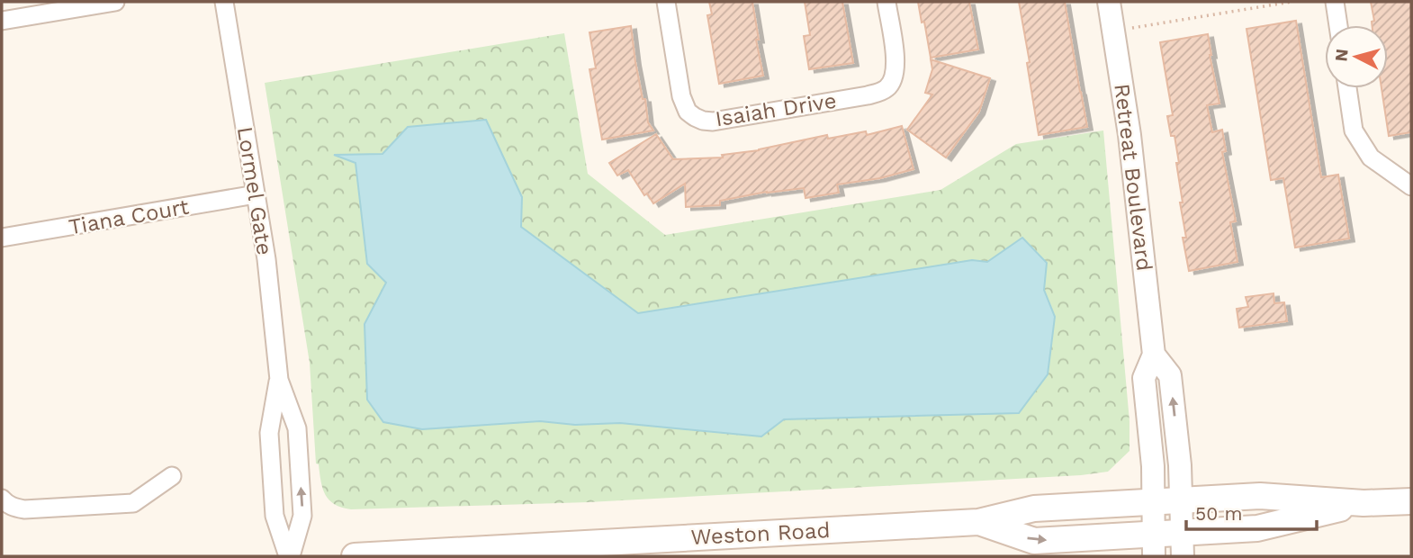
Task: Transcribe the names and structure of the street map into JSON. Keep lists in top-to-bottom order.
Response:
{
  "streets": {
    "main road": ["Weston Road"],
    "street": [
      "Isaiah Drive",
      "Retreat Boulevard",
      "Lormel Gate",
      "Tiana Court"
    ]
  },
  "crossings": [
    ["Retreat Boulevard", "Weston Road"],
    ["Lormel Gate", "Tiana Court"]
  ],
  "scale_bar": "50 m",
  "north": "left"
}
